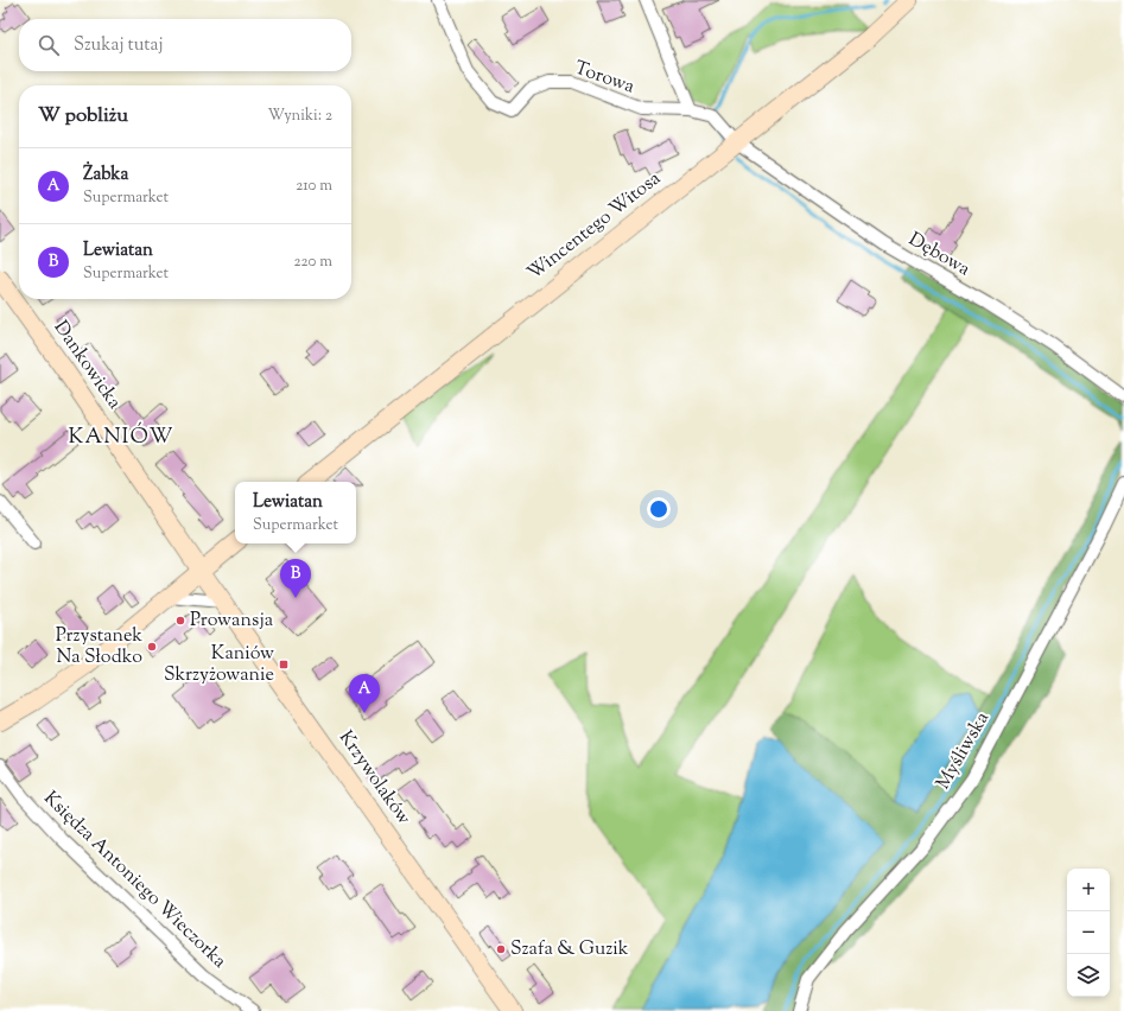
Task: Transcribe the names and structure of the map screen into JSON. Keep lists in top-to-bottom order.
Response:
{
  "streets": {
    "street": [
      "Torowa",
      "Wincentego Witosa",
      "Dębowa",
      "Dankowicka",
      "Myśliwska",
      "Krzywolaków",
      "Księdza Antoniego Wieczorka"
    ]
  },
  "crossings": [
    ["Torowa", "Wincentego Witosa"],
    ["Torowa", "Dębowa"],
    ["Wincentego Witosa", "Dębowa"],
    ["Dankowicka", "Krzywolaków"]
  ],
  "districts": ["KANIÓW"],
  "places": {
    "other": ["Prowansja", "Przystanek Na Słodko", "Szafa & Guzik"],
    "transit": ["Kaniów Skrzyżowanie"]
  },
  "page": {
    "search": "Szukaj tutaj",
    "heading": ["W pobliżu", "Wyniki: 2"],
    "list": [
      {
        "mark": "A",
        "name": "Żabka",
        "note": "Supermarket",
        "value": "210 m"
      },
      {
        "mark": "B",
        "name": "Lewiatan",
        "note": "Supermarket",
        "value": "220 m"
      }
    ],
    "popup": ["Lewiatan", "Supermarket"],
    "pins": ["B", "A"],
    "map_buttons": ["+", "−"]
  }
}
